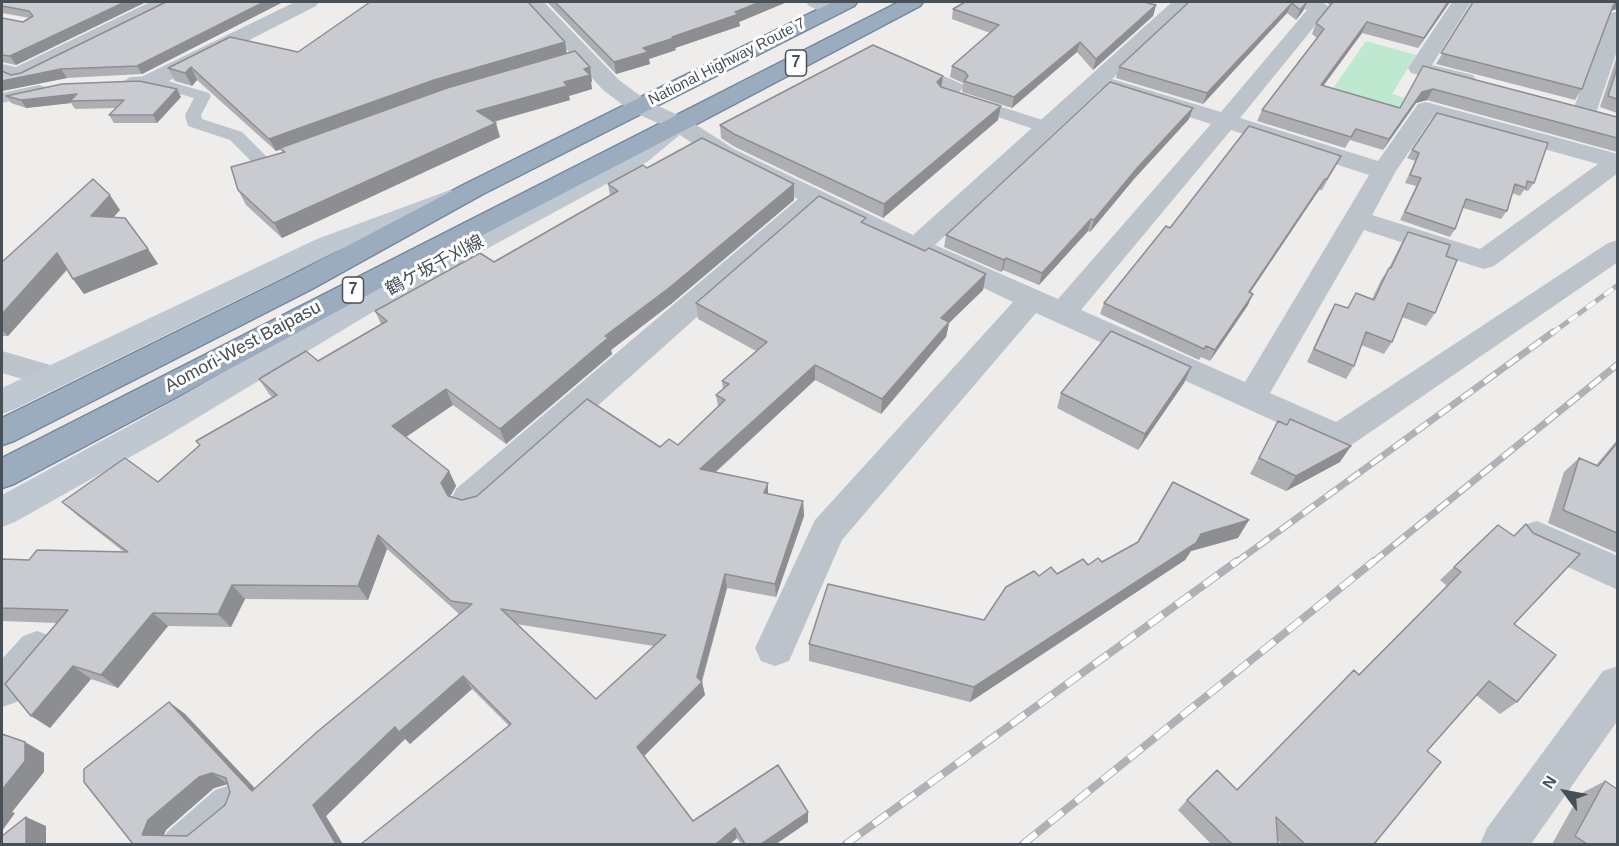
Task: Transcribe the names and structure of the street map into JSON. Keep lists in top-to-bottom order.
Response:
{
  "streets": {
    "highway": ["National Highway Route 7", "7", "Aomori-West Baipasu"],
    "main road": ["鶴ケ坂千刈線"]
  },
  "crossings": [
    ["National Highway Route 7", "鶴ケ坂千刈線"],
    ["National Highway Route 7", "Aomori-West Baipasu"],
    ["鶴ケ坂千刈線", "Aomori-West Baipasu"]
  ],
  "north": "top left"
}
